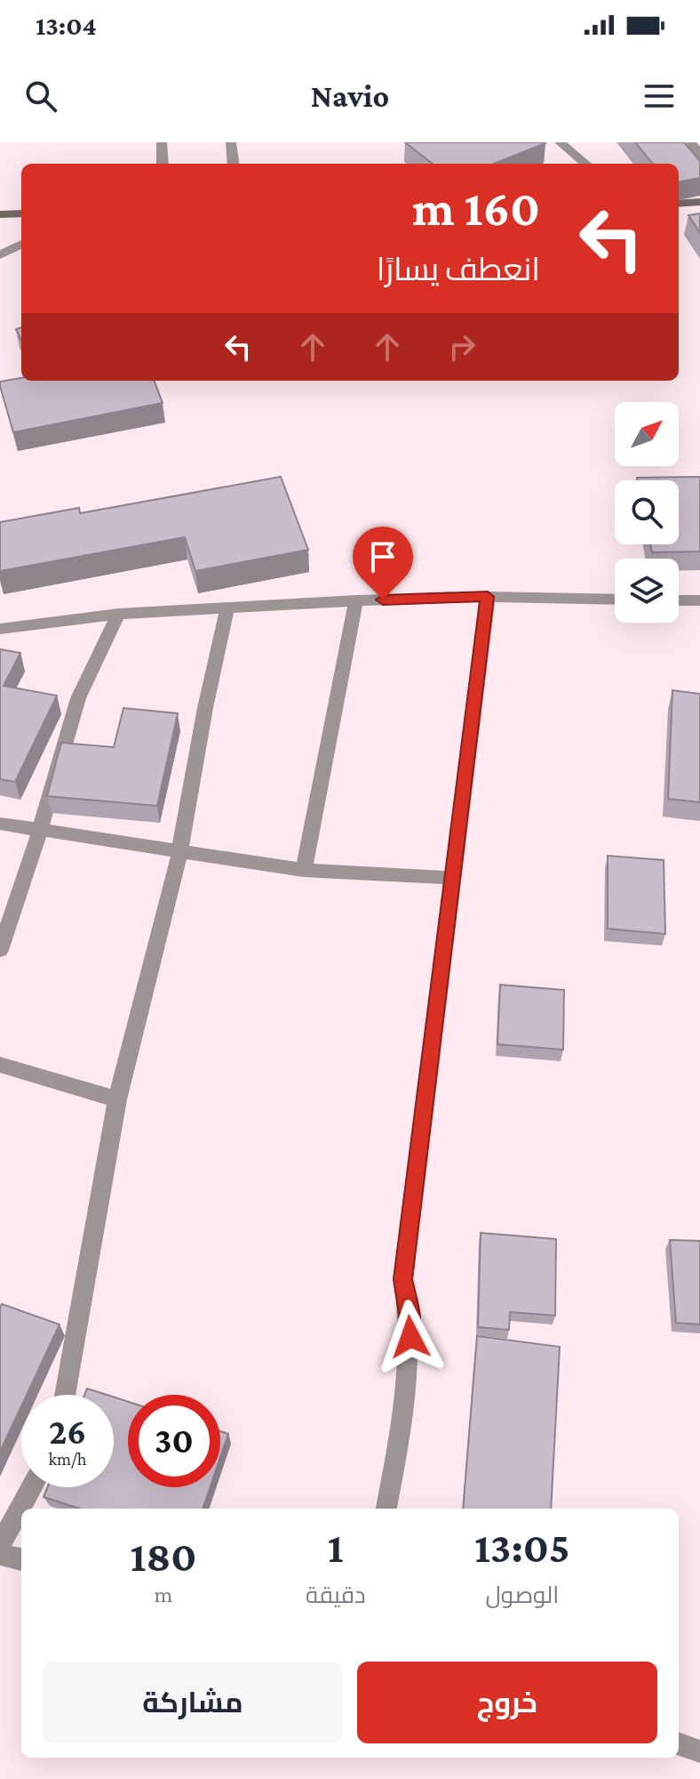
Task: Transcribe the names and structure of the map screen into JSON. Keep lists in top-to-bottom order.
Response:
{
  "north": "top right",
  "page": {
    "status": "13:04",
    "header": "Navio",
    "turn": ["160 m", "انعطف يسارًا"],
    "speed": "26 km/h",
    "limit": "30",
    "eta": [
      "13:05",
      "الوصول",
      "1",
      "دقيقة",
      "180",
      "m"
    ],
    "buttons": ["خروج", "مشاركة"]
  }
}
